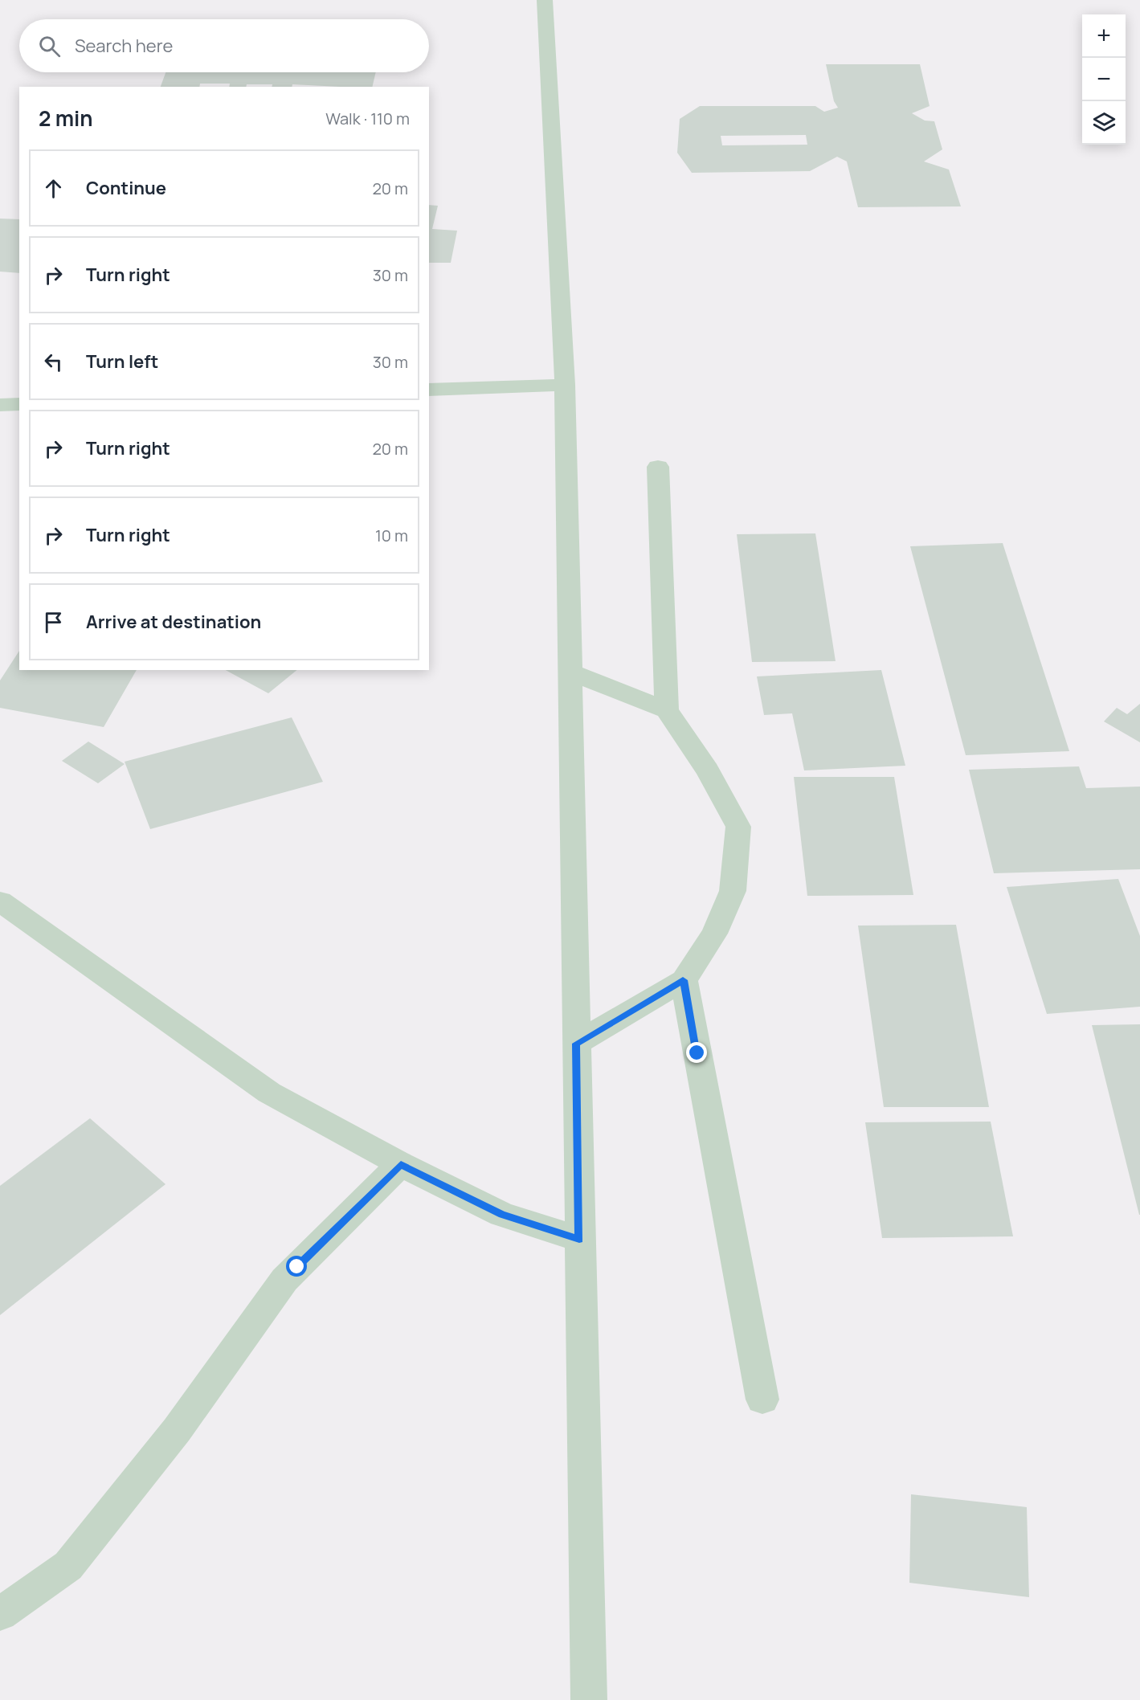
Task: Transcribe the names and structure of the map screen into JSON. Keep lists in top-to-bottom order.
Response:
{
  "page": {
    "map_buttons": ["+", "−"],
    "search": "Search here",
    "heading": ["2 min", "Walk · 110 m"],
    "list": [
      ["Continue", "20 m"],
      ["Turn right", "30 m"],
      ["Turn left", "30 m"],
      ["Turn right", "20 m"],
      ["Turn right", "10 m"],
      "Arrive at destination"
    ]
  }
}
